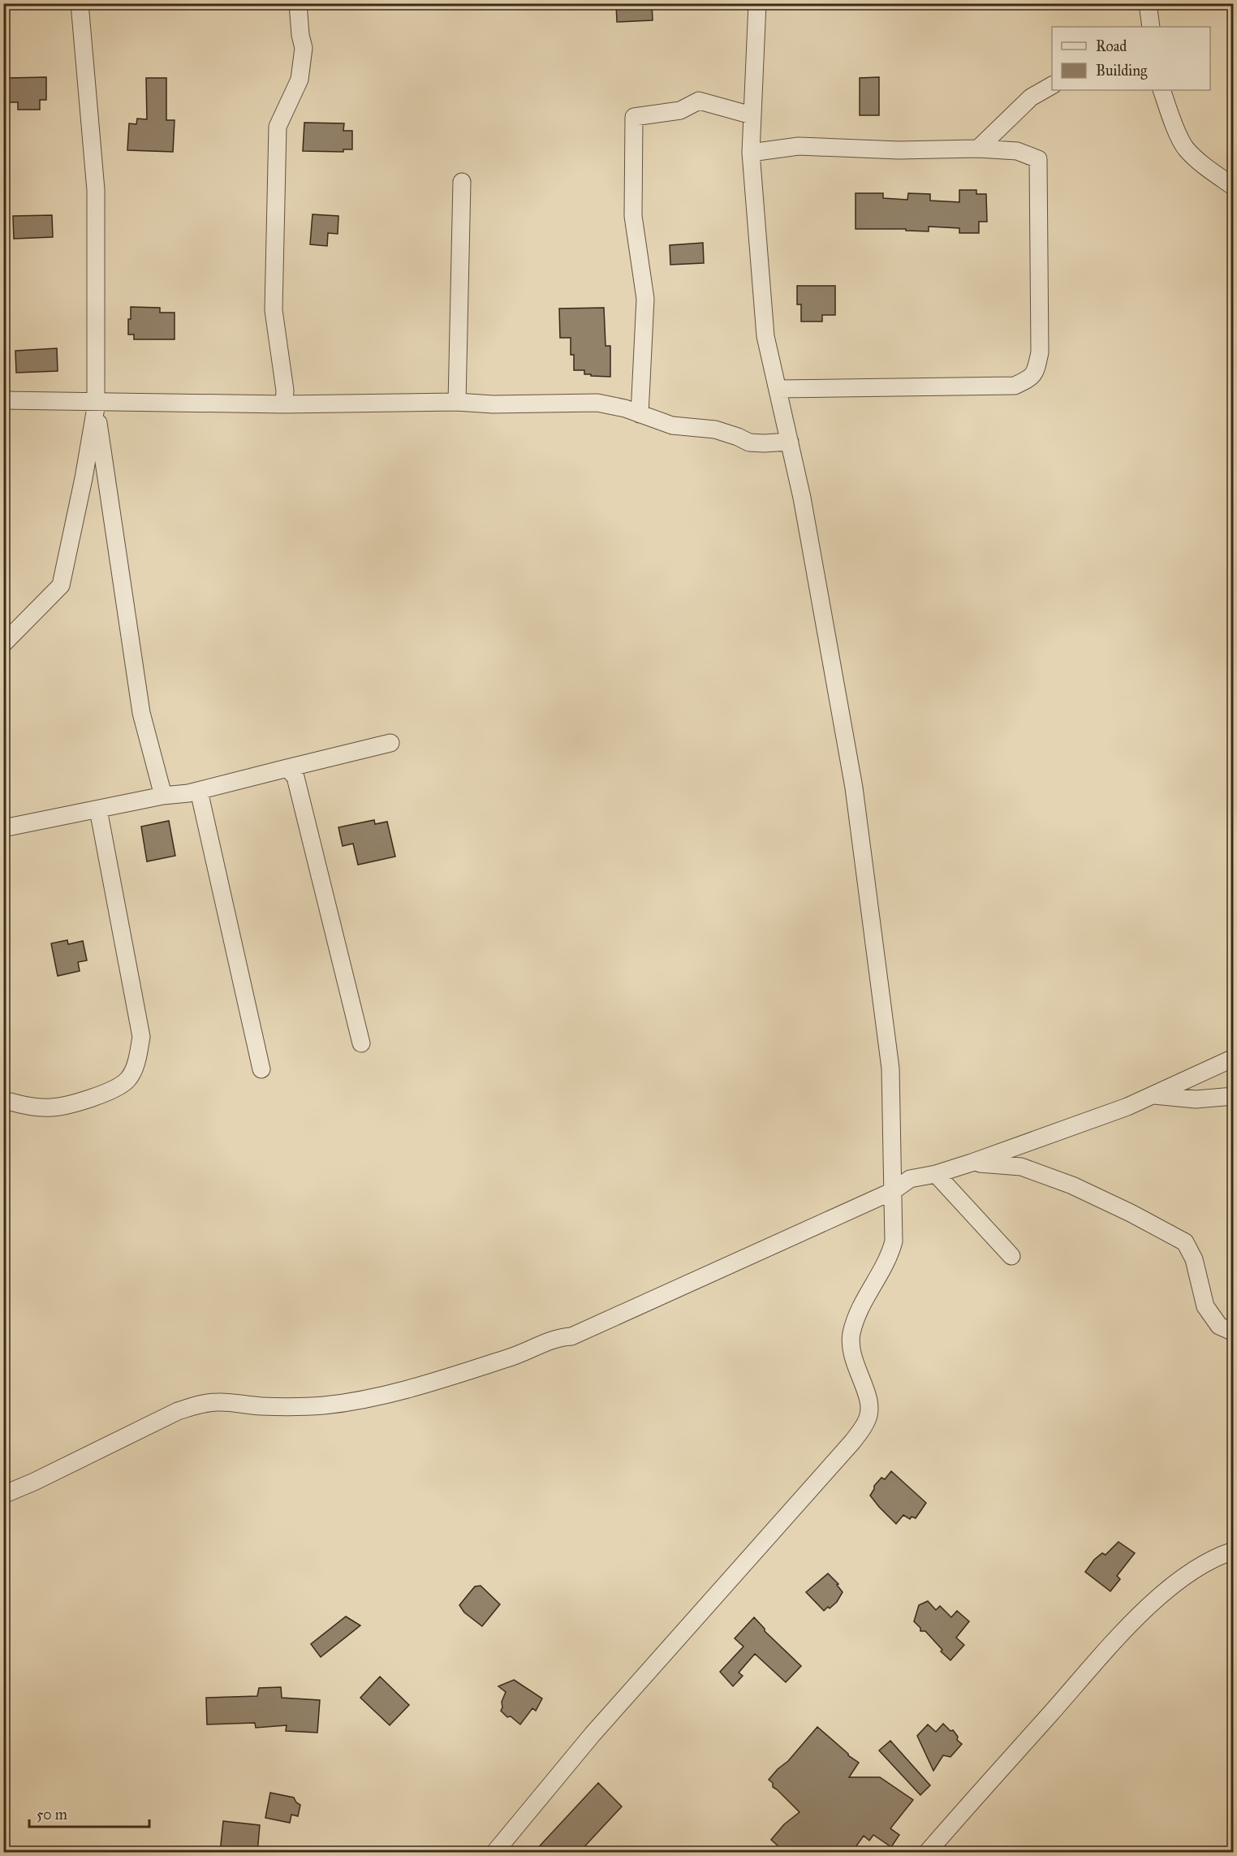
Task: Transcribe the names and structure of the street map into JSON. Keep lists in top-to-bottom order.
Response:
{
  "legend": ["Road", "Building"],
  "scale_bar": "50 m"
}
